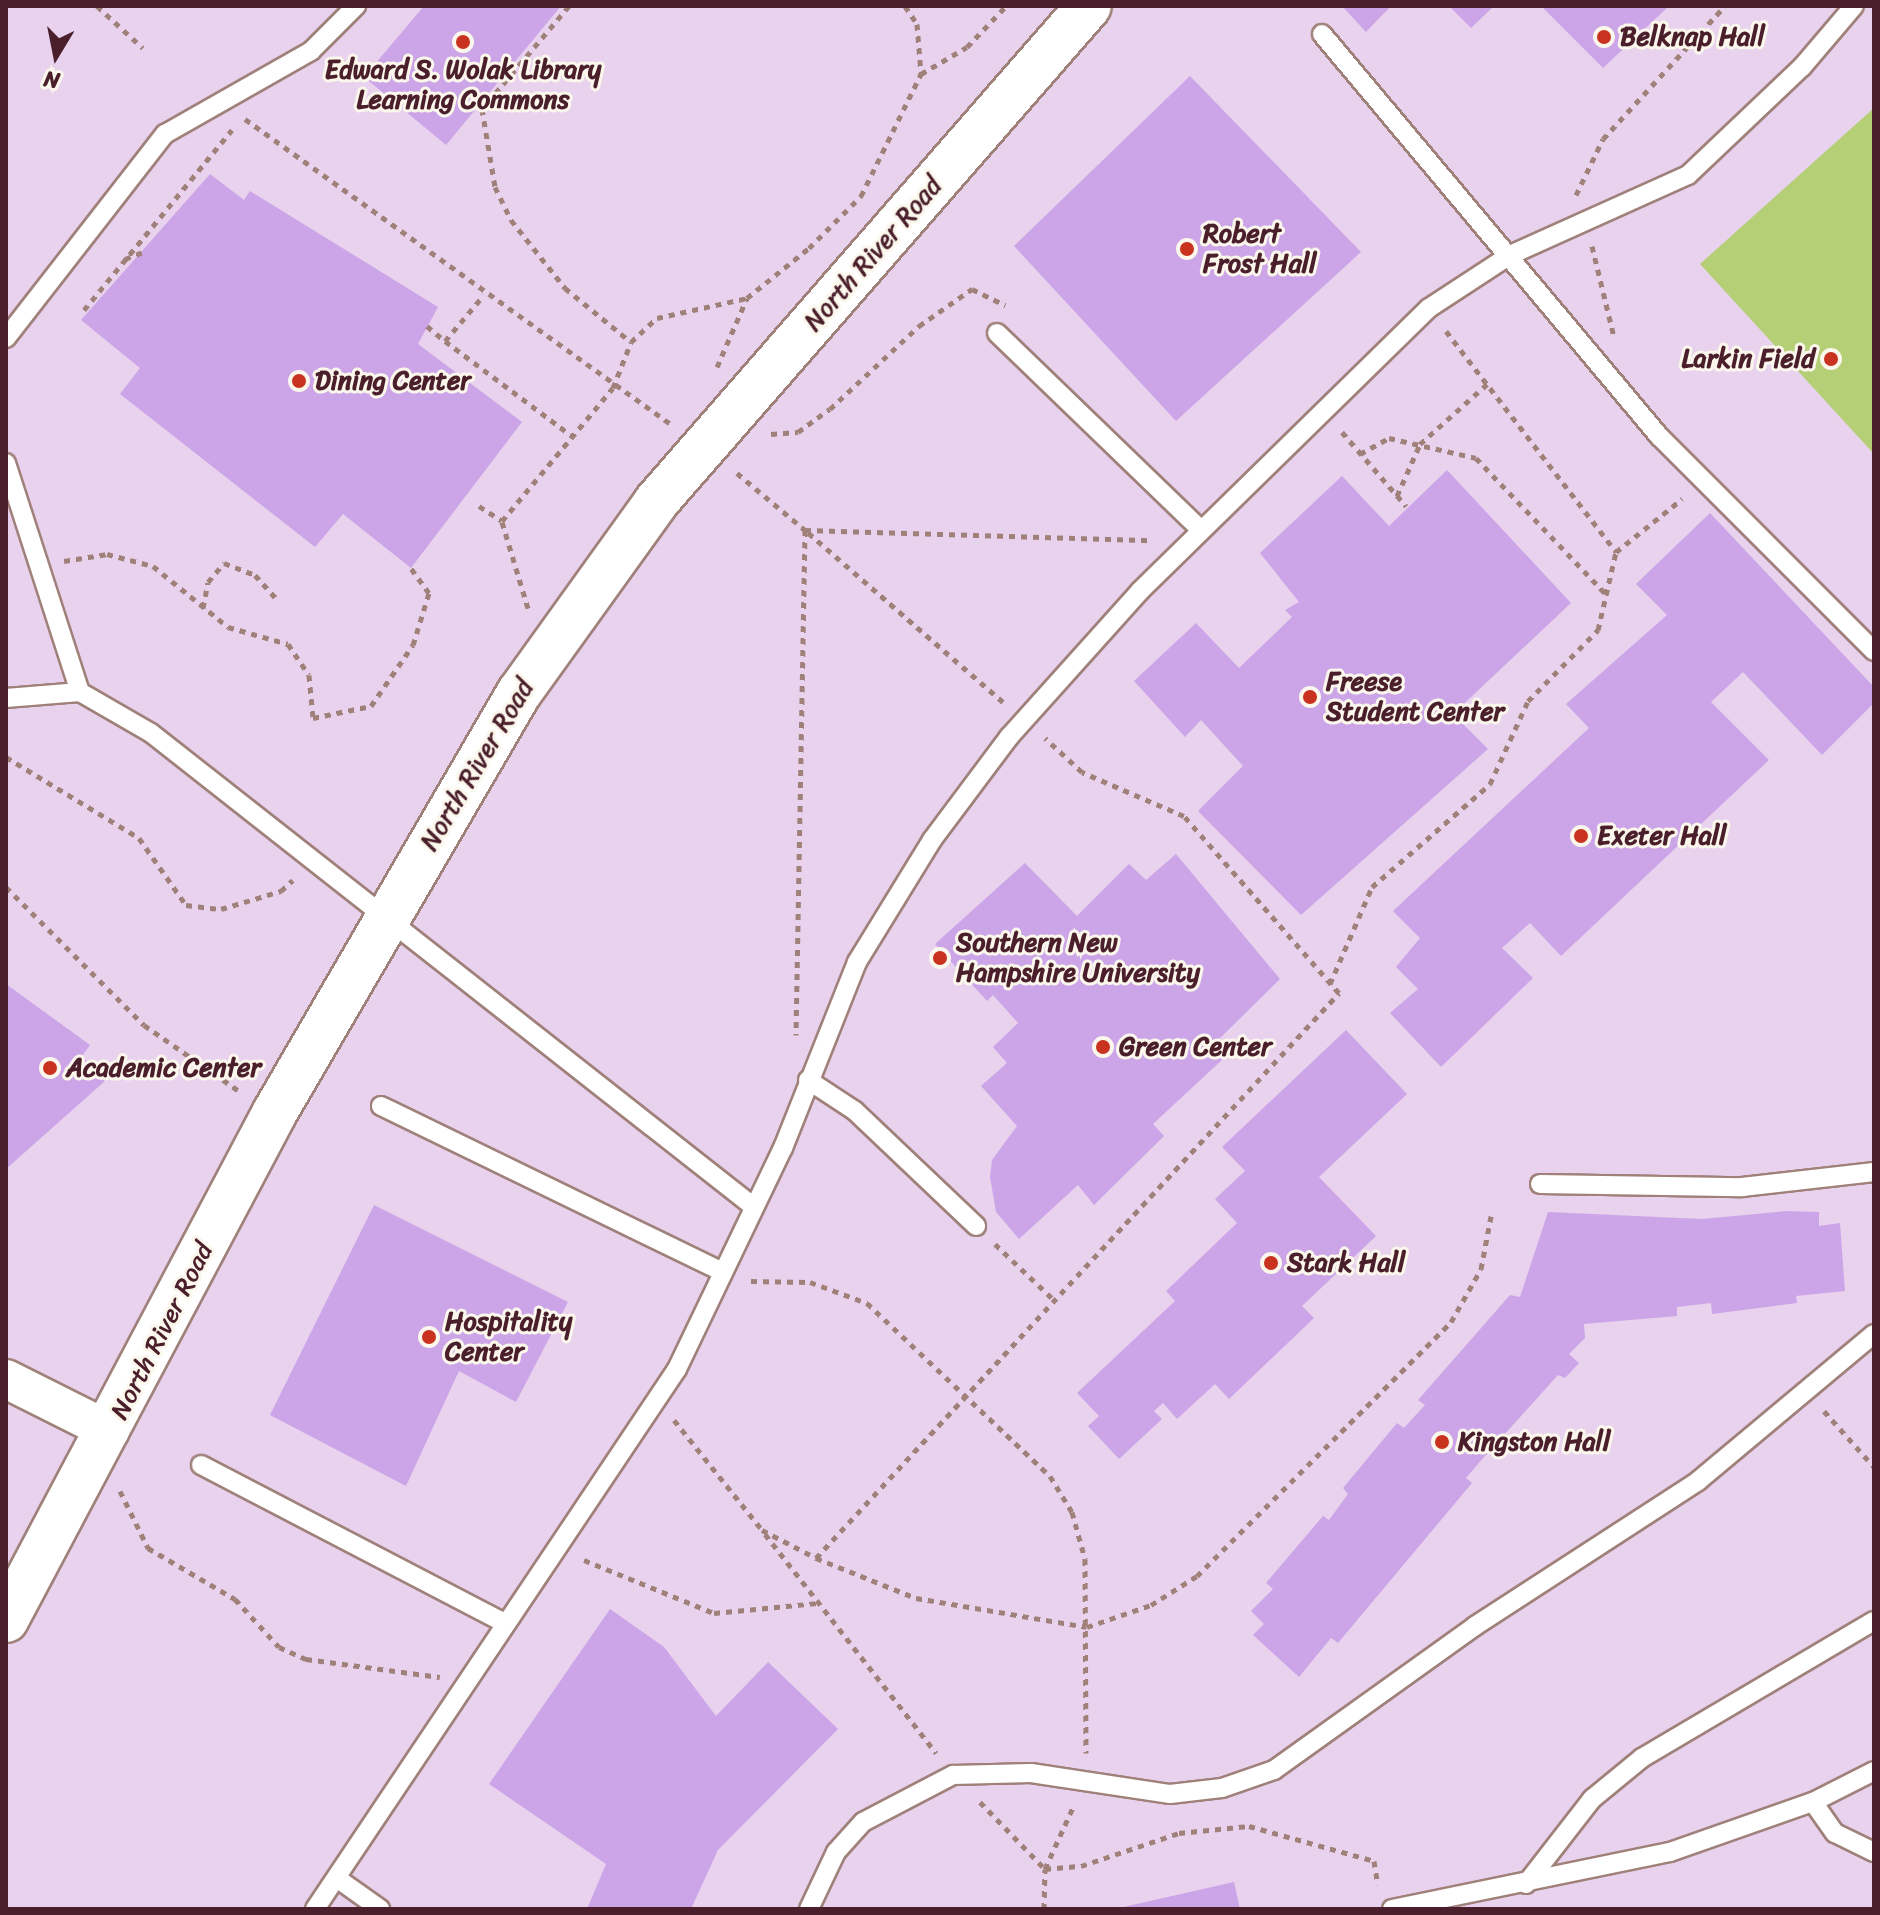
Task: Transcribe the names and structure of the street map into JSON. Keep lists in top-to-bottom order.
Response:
{
  "streets": {
    "street": ["North River Road"]
  },
  "places": [
    "Belknap Hall",
    "Edward S. Wolak Library Learning Commons",
    "Robert Frost Hall",
    "Larkin Field",
    "Dining Center",
    "Freese Student Center",
    "Exeter Hall",
    "Southern New Hampshire University",
    "Green Center",
    "Academic Center",
    "Stark Hall",
    "Hospitality Center",
    "Kingston Hall"
  ],
  "north": "bottom"
}
